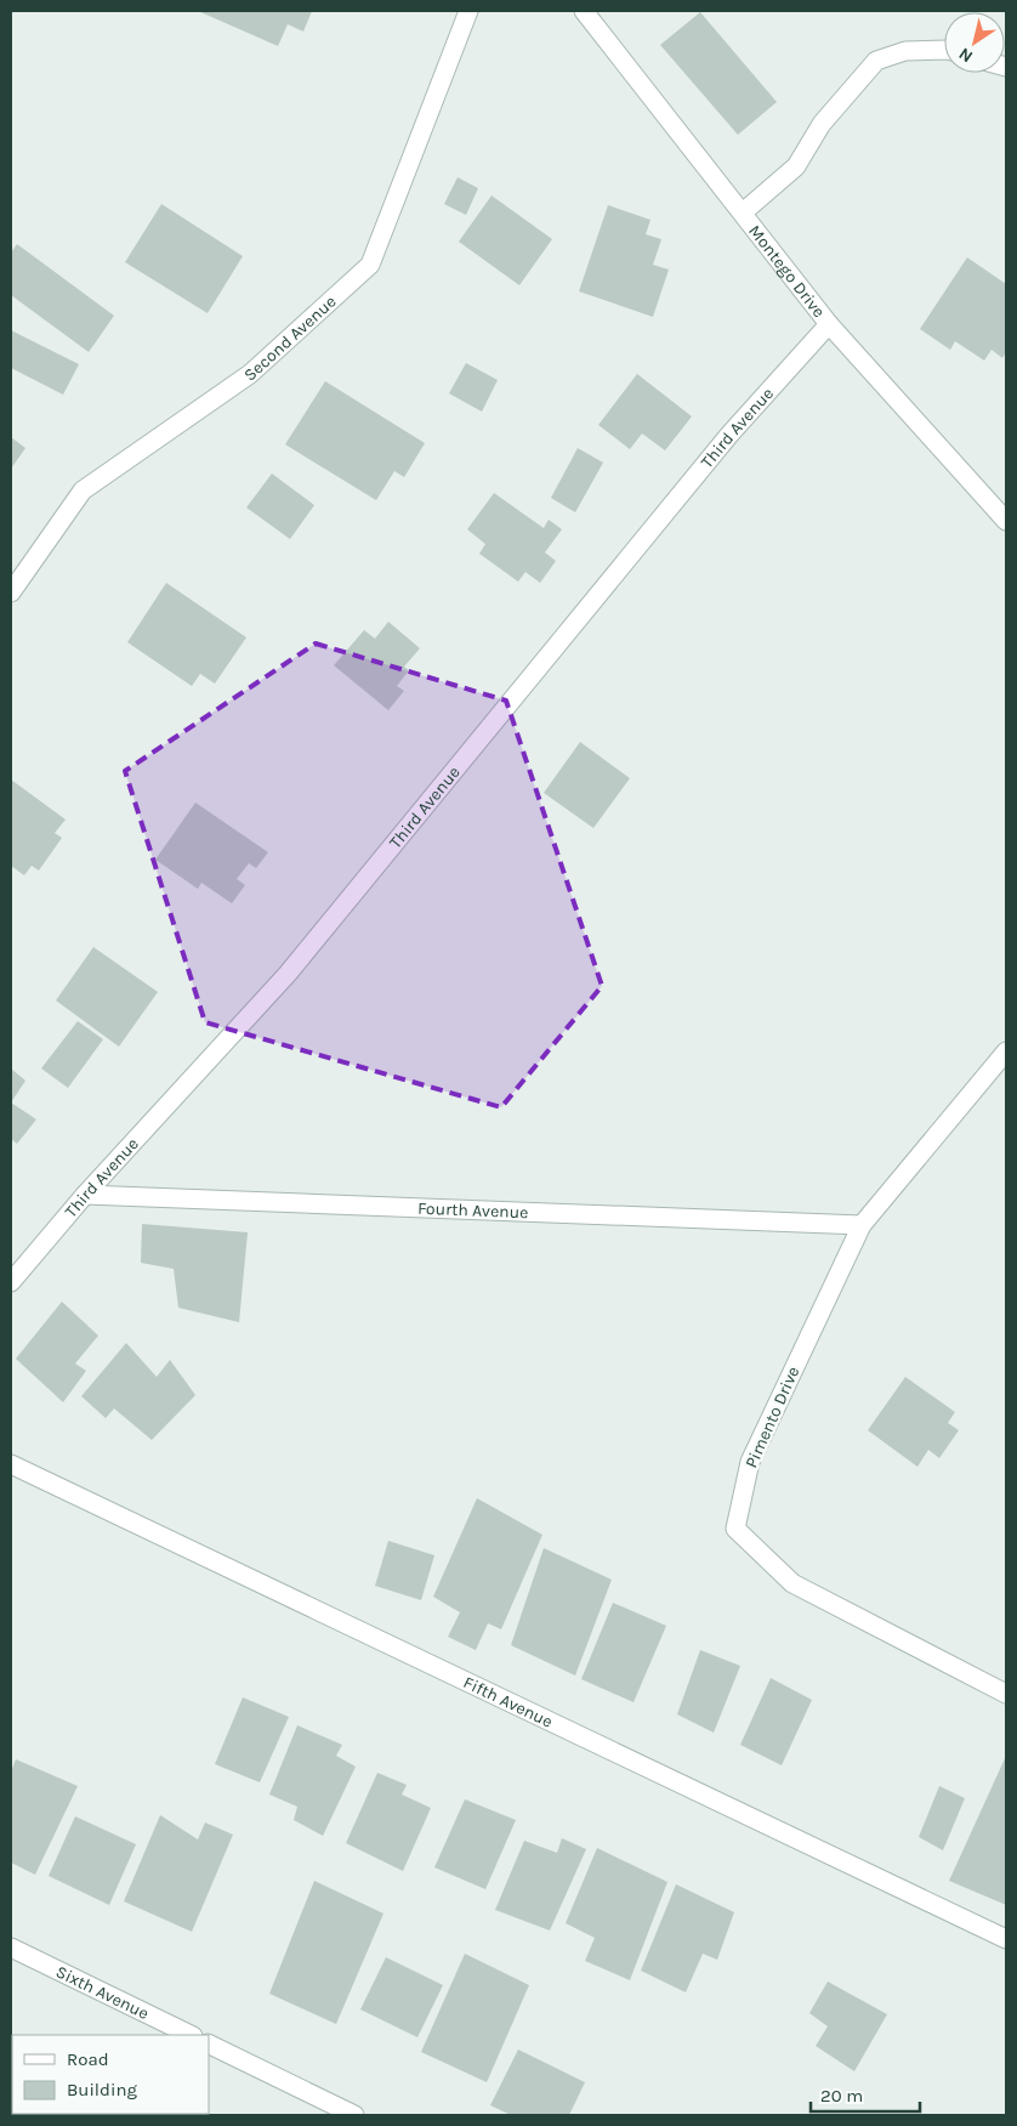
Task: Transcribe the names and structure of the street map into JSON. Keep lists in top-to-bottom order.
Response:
{
  "streets": {
    "street": [
      "Montego Drive",
      "Second Avenue",
      "Third Avenue",
      "Fourth Avenue",
      "Pimento Drive",
      "Fifth Avenue",
      "Sixth Avenue"
    ]
  },
  "crossings": [
    ["Montego Drive", "Third Avenue"],
    ["Third Avenue", "Fourth Avenue"],
    ["Fourth Avenue", "Pimento Drive"]
  ],
  "legend": ["Road", "Building"],
  "scale_bar": "20 m",
  "north": "bottom left"
}
